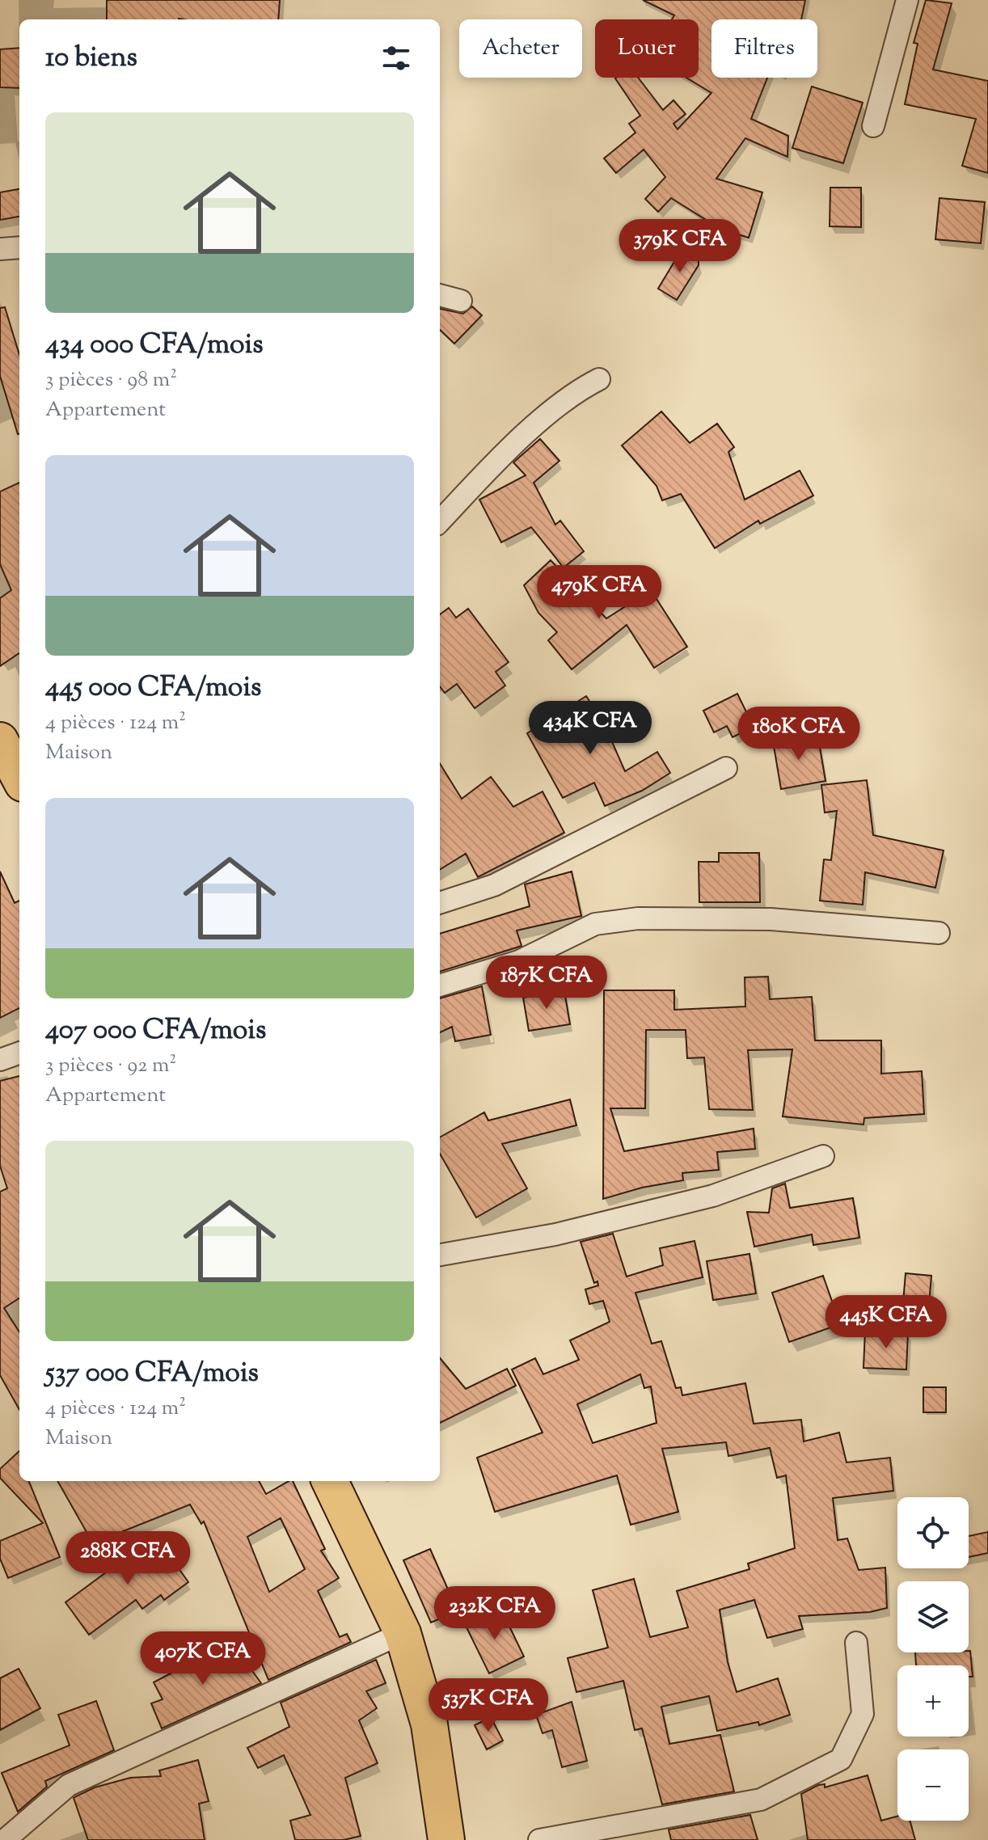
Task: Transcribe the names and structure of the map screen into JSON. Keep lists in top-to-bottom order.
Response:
{
  "page": {
    "chip": ["Acheter", "Louer", "Filtres"],
    "heading": "10 biens",
    "list": [
      {
        "name": "434 000 CFA/mois",
        "note": "3 pièces · 98 m² · Appartement"
      },
      {
        "name": "445 000 CFA/mois",
        "note": "4 pièces · 124 m² · Maison"
      },
      {
        "name": "407 000 CFA/mois",
        "note": "3 pièces · 92 m² · Appartement"
      },
      {
        "name": "537 000 CFA/mois",
        "note": "4 pièces · 124 m² · Maison"
      }
    ],
    "price": [
      "379K CFA",
      "479K CFA",
      "434K CFA",
      "180K CFA",
      "187K CFA",
      "445K CFA",
      "288K CFA",
      "232K CFA",
      "407K CFA",
      "537K CFA"
    ],
    "map_buttons": ["+", "−"]
  }
}
